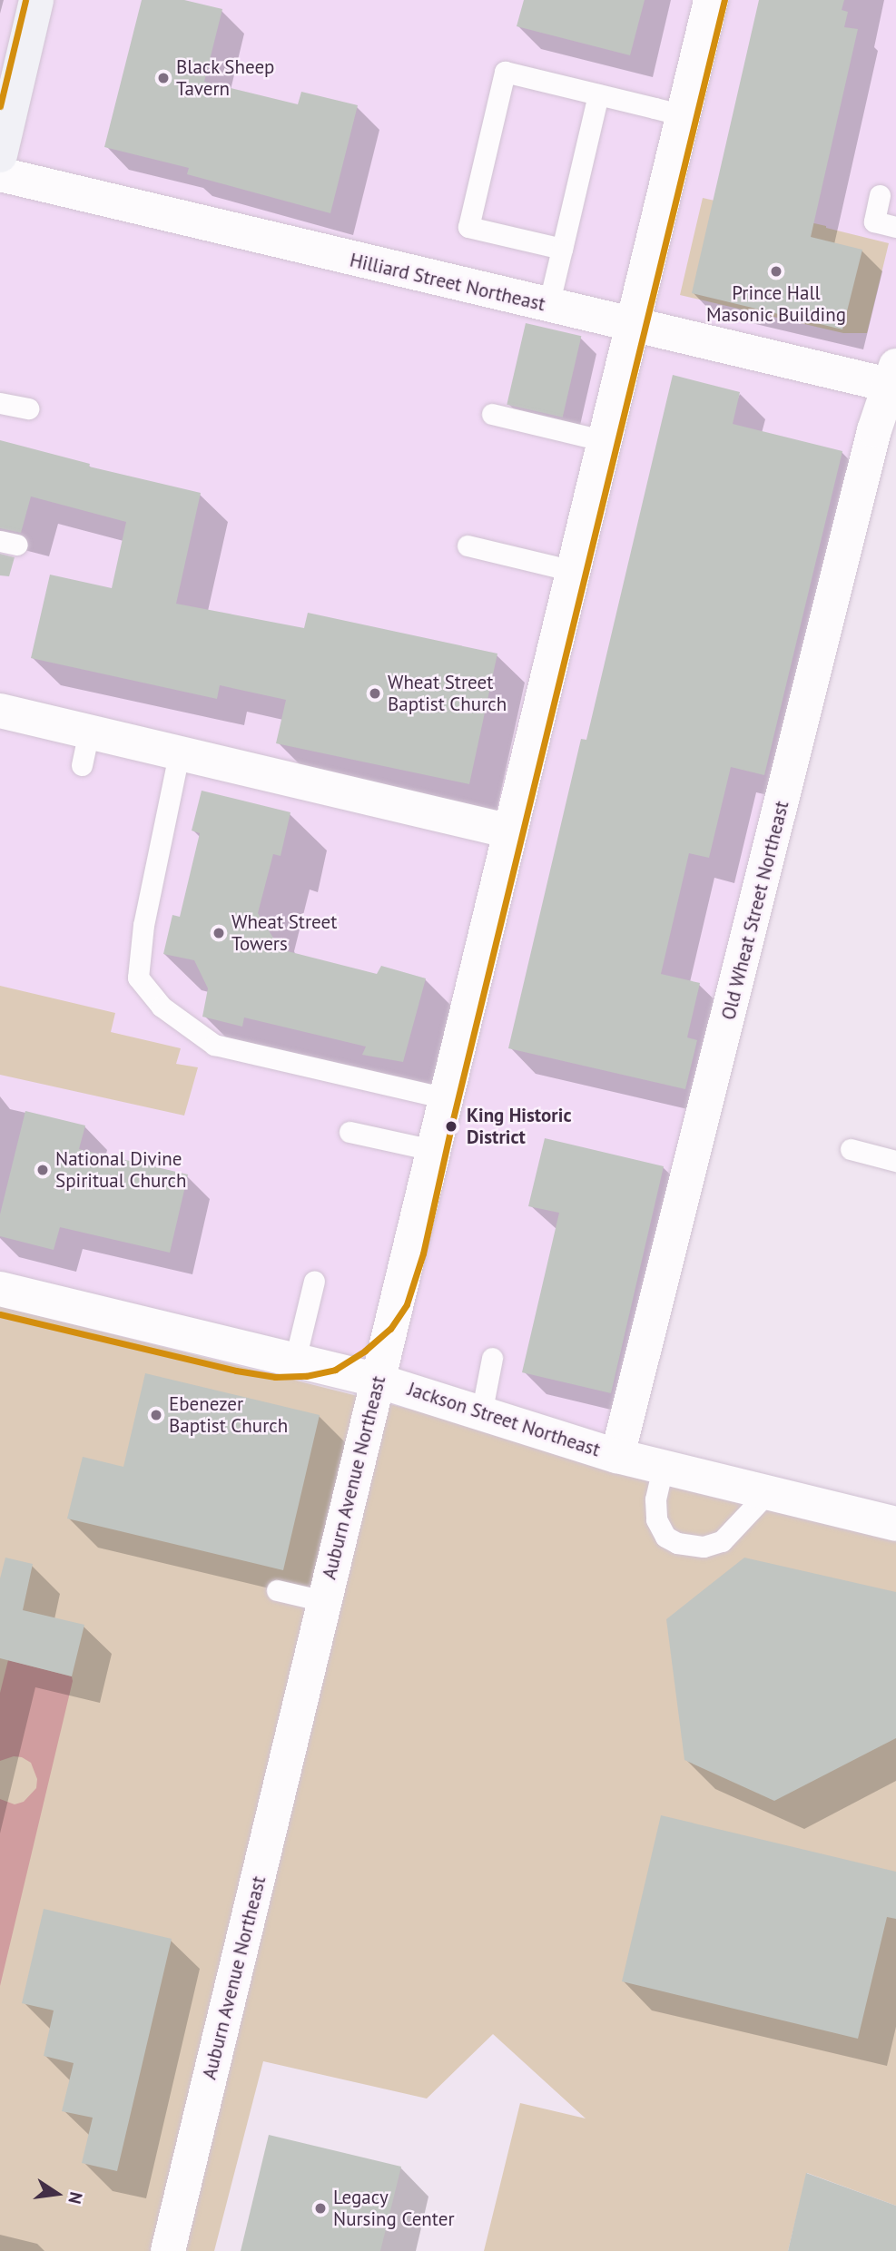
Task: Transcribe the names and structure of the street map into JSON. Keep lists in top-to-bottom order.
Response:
{
  "streets": {
    "street": [
      "Hilliard Street Northeast",
      "Old Wheat Street Northeast",
      "Jackson Street Northeast",
      "Auburn Avenue Northeast"
    ]
  },
  "crossings": [
    ["Hilliard Street Northeast", "Old Wheat Street Northeast"],
    ["Hilliard Street Northeast", "Auburn Avenue Northeast"],
    ["Old Wheat Street Northeast", "Jackson Street Northeast"],
    ["Jackson Street Northeast", "Auburn Avenue Northeast"]
  ],
  "places": [
    "Black Sheep Tavern",
    "Prince Hall Masonic Building",
    "Wheat Street Baptist Church",
    "Wheat Street Towers",
    "King Historic District",
    "National Divine Spiritual Church",
    "Ebenezer Baptist Church",
    "Legacy Nursing Center"
  ],
  "north": "right"
}
